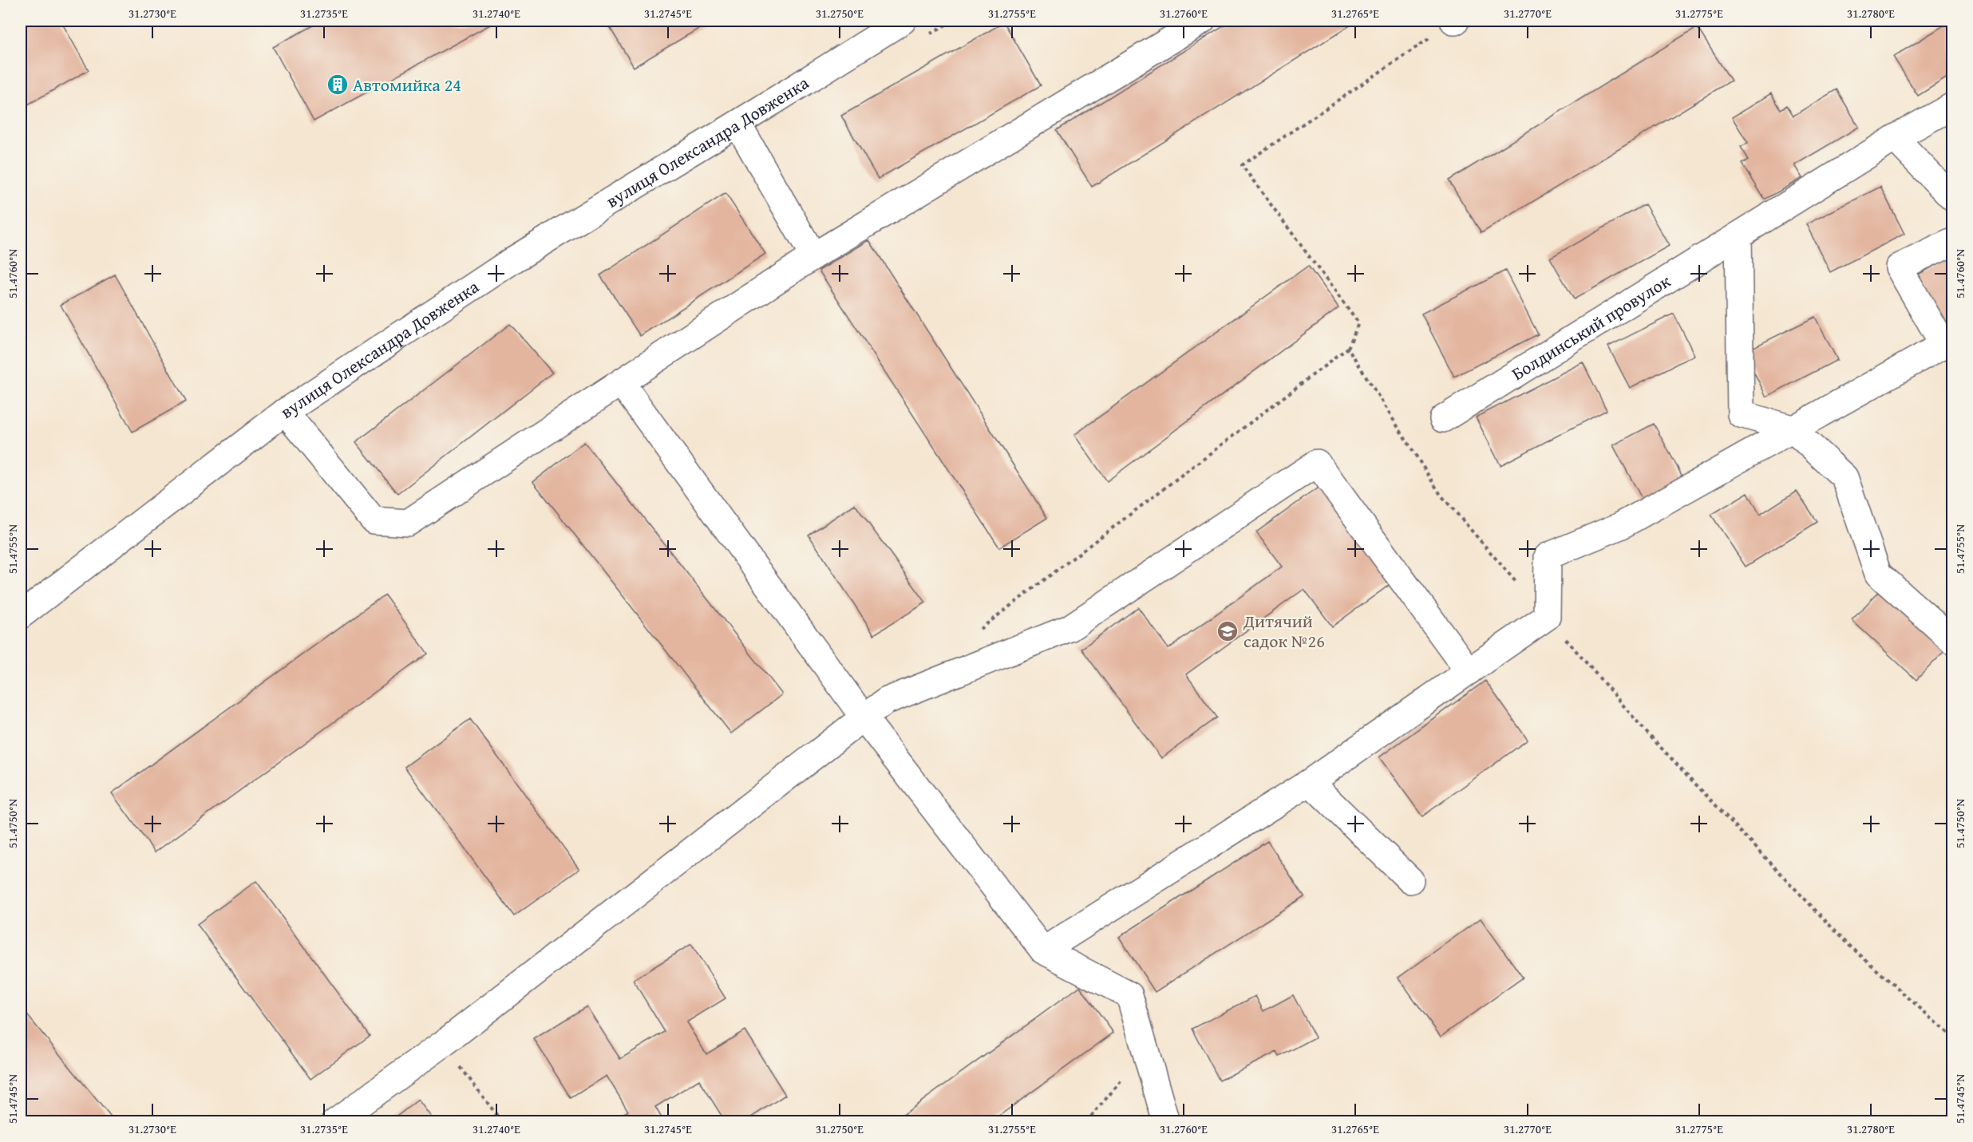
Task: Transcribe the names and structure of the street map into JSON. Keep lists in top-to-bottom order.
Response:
{
  "streets": {
    "street": ["вулиця Олександра Довженка", "Болдинський провулок"]
  },
  "places": {
    "building": ["Автомийка 24"],
    "school or university": ["Дитячий садок №26"]
  },
  "coordinates": [
    "31.2730°E",
    "31.2735°E",
    "31.2740°E",
    "31.2745°E",
    "31.2750°E",
    "31.2755°E",
    "31.2760°E",
    "31.2765°E",
    "31.2770°E",
    "31.2775°E",
    "31.2780°E",
    "51.4760°N",
    "51.4755°N",
    "51.4750°N",
    "51.4745°N"
  ]
}
